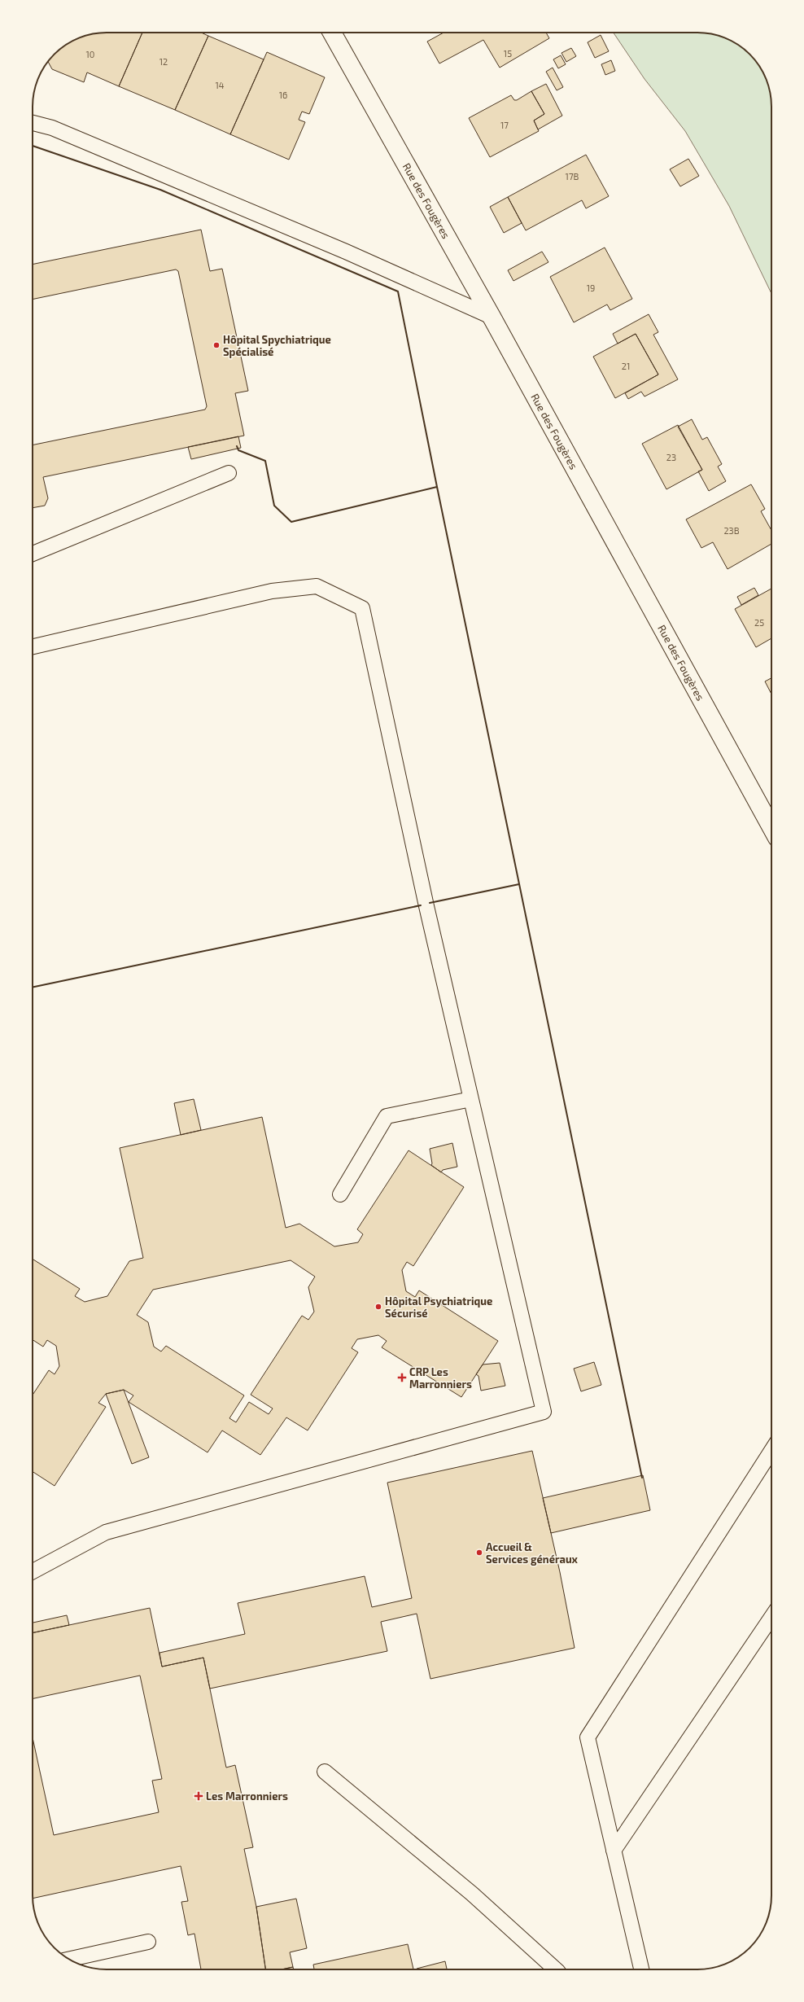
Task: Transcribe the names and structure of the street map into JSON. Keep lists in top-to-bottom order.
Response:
{
  "streets": {
    "street": ["Rue des Fougères"]
  },
  "places": {
    "other": ["Hôpital Spychiatrique Spécialisé", "Hôpital Psychiatrique Sécurisé", "Accueil & Services généraux"],
    "health": ["CRP Les Marronniers", "Les Marronniers"]
  },
  "house_numbers": [
    "15",
    "10",
    "12",
    "14",
    "16",
    "17",
    "17B",
    "19",
    "21",
    "23",
    "23B",
    "25"
  ]
}
